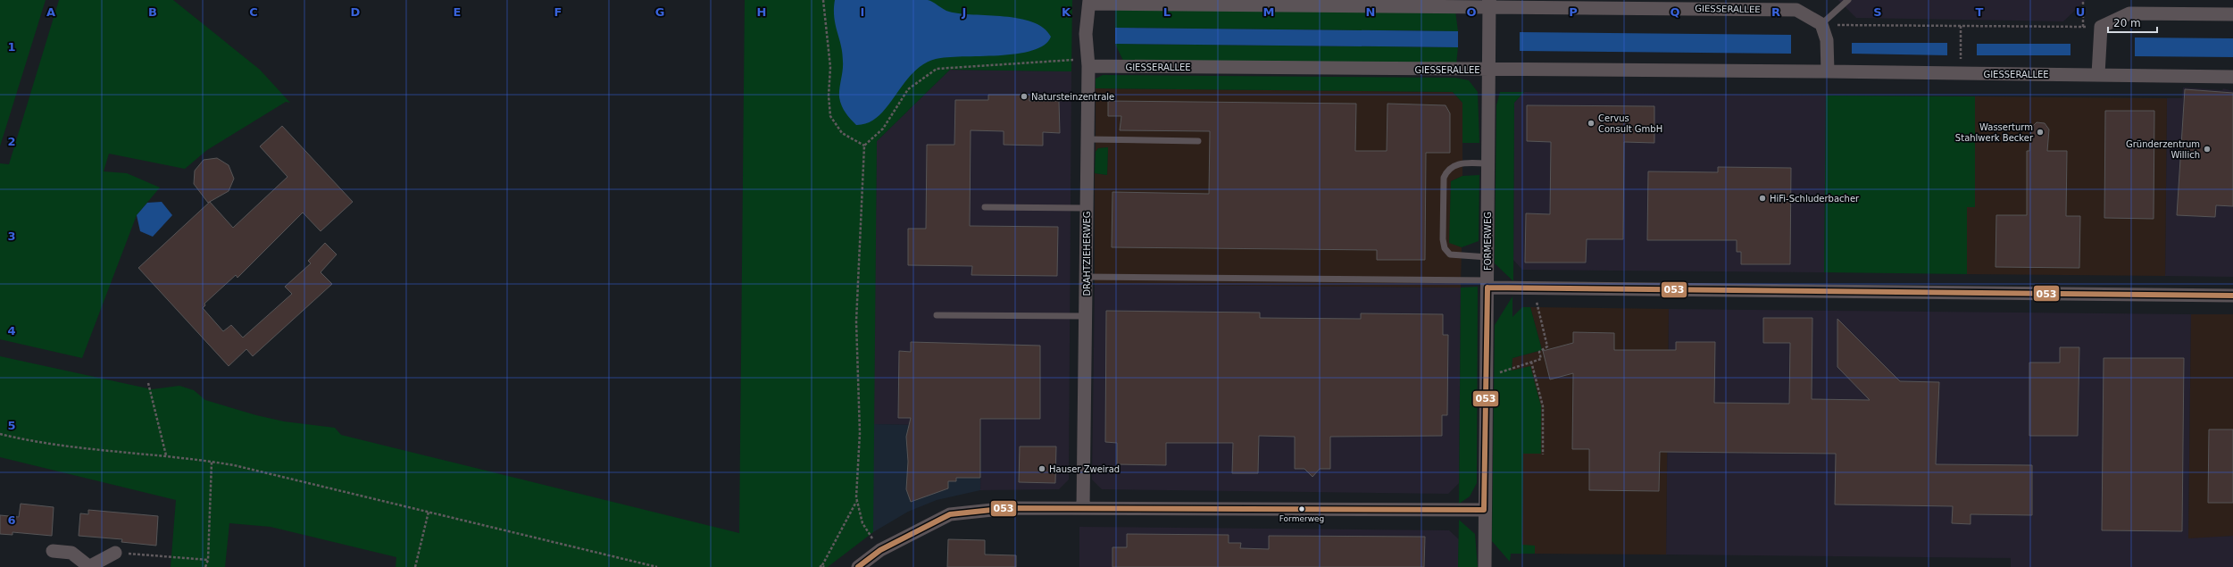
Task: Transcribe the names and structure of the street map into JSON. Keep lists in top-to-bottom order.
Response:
{
  "streets": {
    "street": ["GIESSERALLEE", "FORMERWEG", "DRAHTZIEHERWEG"]
  },
  "crossings": [
    ["GIESSERALLEE", "FORMERWEG"],
    ["GIESSERALLEE", "DRAHTZIEHERWEG"]
  ],
  "places": [
    "Natursteinzentrale",
    "Cervus Consult GmbH",
    "Wasserturm Stahlwerk Becker",
    "Gründerzentrum Willich",
    "HiFi-Schluderbacher",
    "Hauser Zweirad",
    "Formerweg"
  ],
  "lines": ["transit line 053"],
  "scale_bar": "20 m",
  "grid": {
    "columns": [
      "A",
      "B",
      "C",
      "D",
      "E",
      "F",
      "G",
      "H",
      "I",
      "J",
      "K",
      "L",
      "M",
      "N",
      "O",
      "P",
      "Q",
      "R",
      "S",
      "T",
      "U"
    ],
    "rows": [
      "1",
      "2",
      "3",
      "4",
      "5",
      "6"
    ]
  }
}
